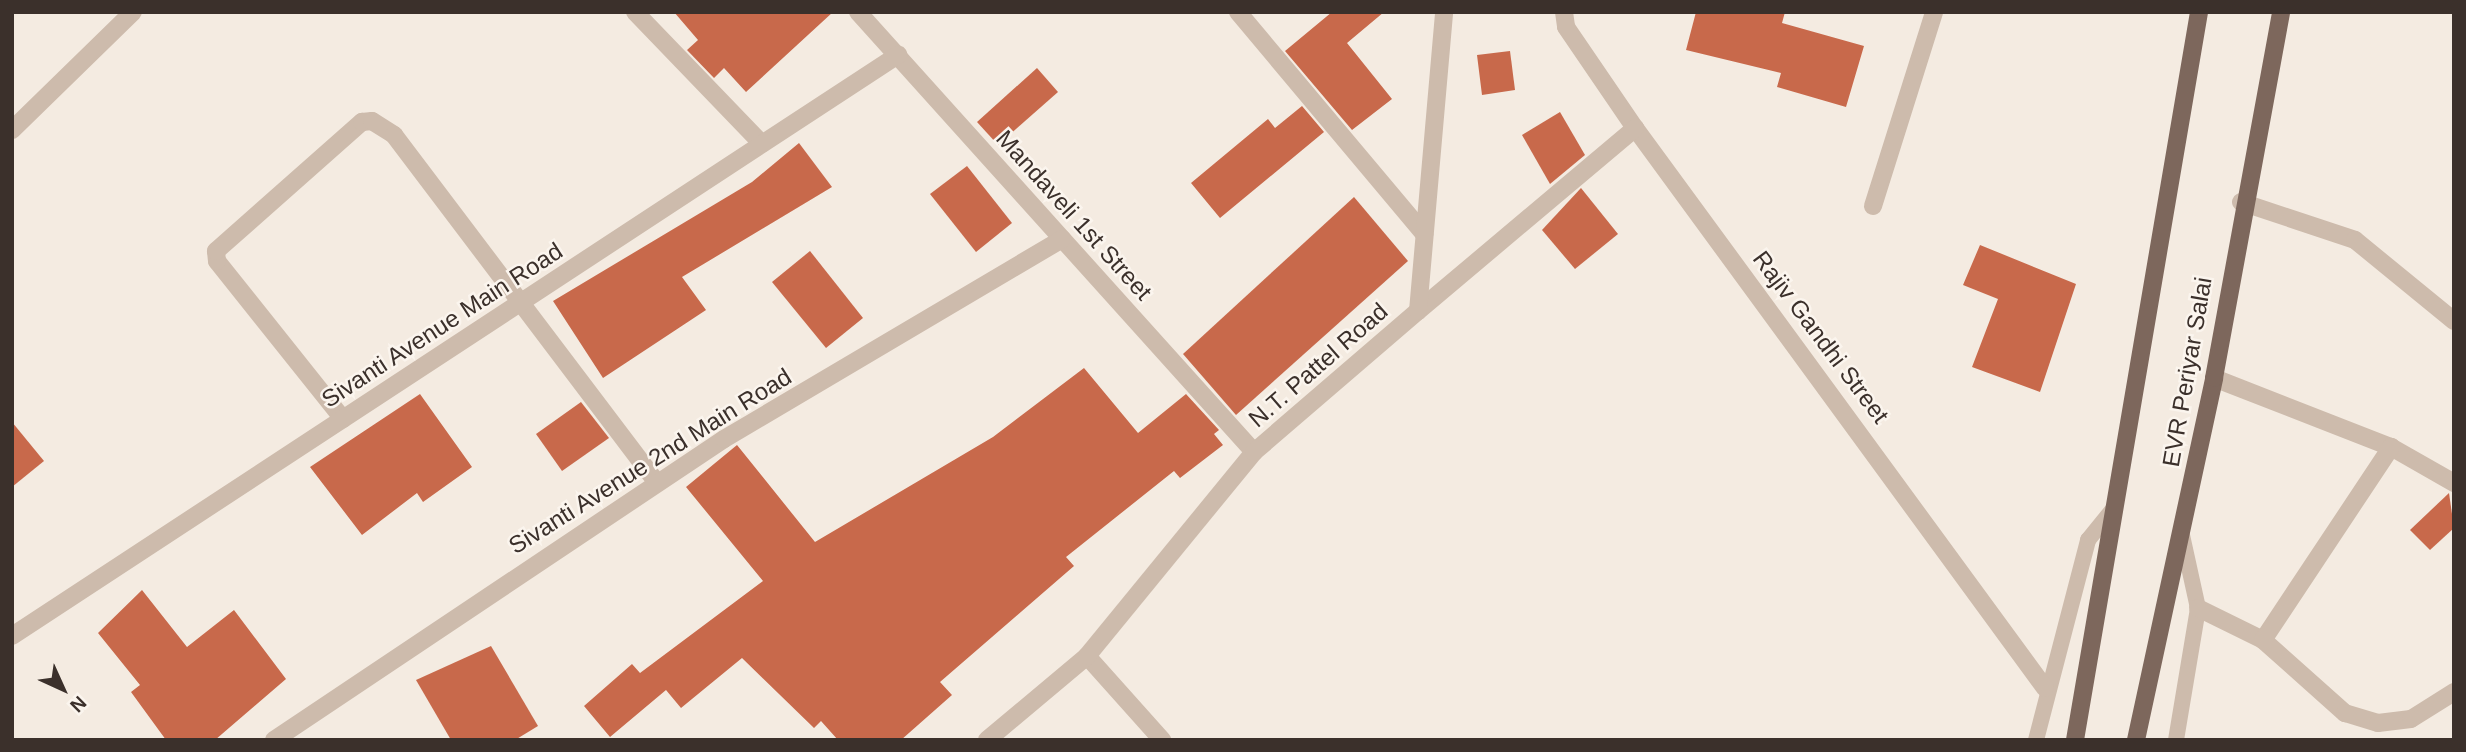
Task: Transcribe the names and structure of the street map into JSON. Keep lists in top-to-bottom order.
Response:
{
  "streets": {
    "main road": ["EVR Periyar Salai"],
    "street": [
      "Mandaveli 1st Street",
      "Sivanti Avenue Main Road",
      "Rajiv Gandhi Street",
      "N.T. Pattel Road",
      "Sivanti Avenue 2nd Main Road"
    ]
  },
  "crossings": [
    ["Mandaveli 1st Street", "Sivanti Avenue Main Road"],
    ["Mandaveli 1st Street", "N.T. Pattel Road"],
    ["Mandaveli 1st Street", "Sivanti Avenue 2nd Main Road"]
  ],
  "north": "bottom right"
}
